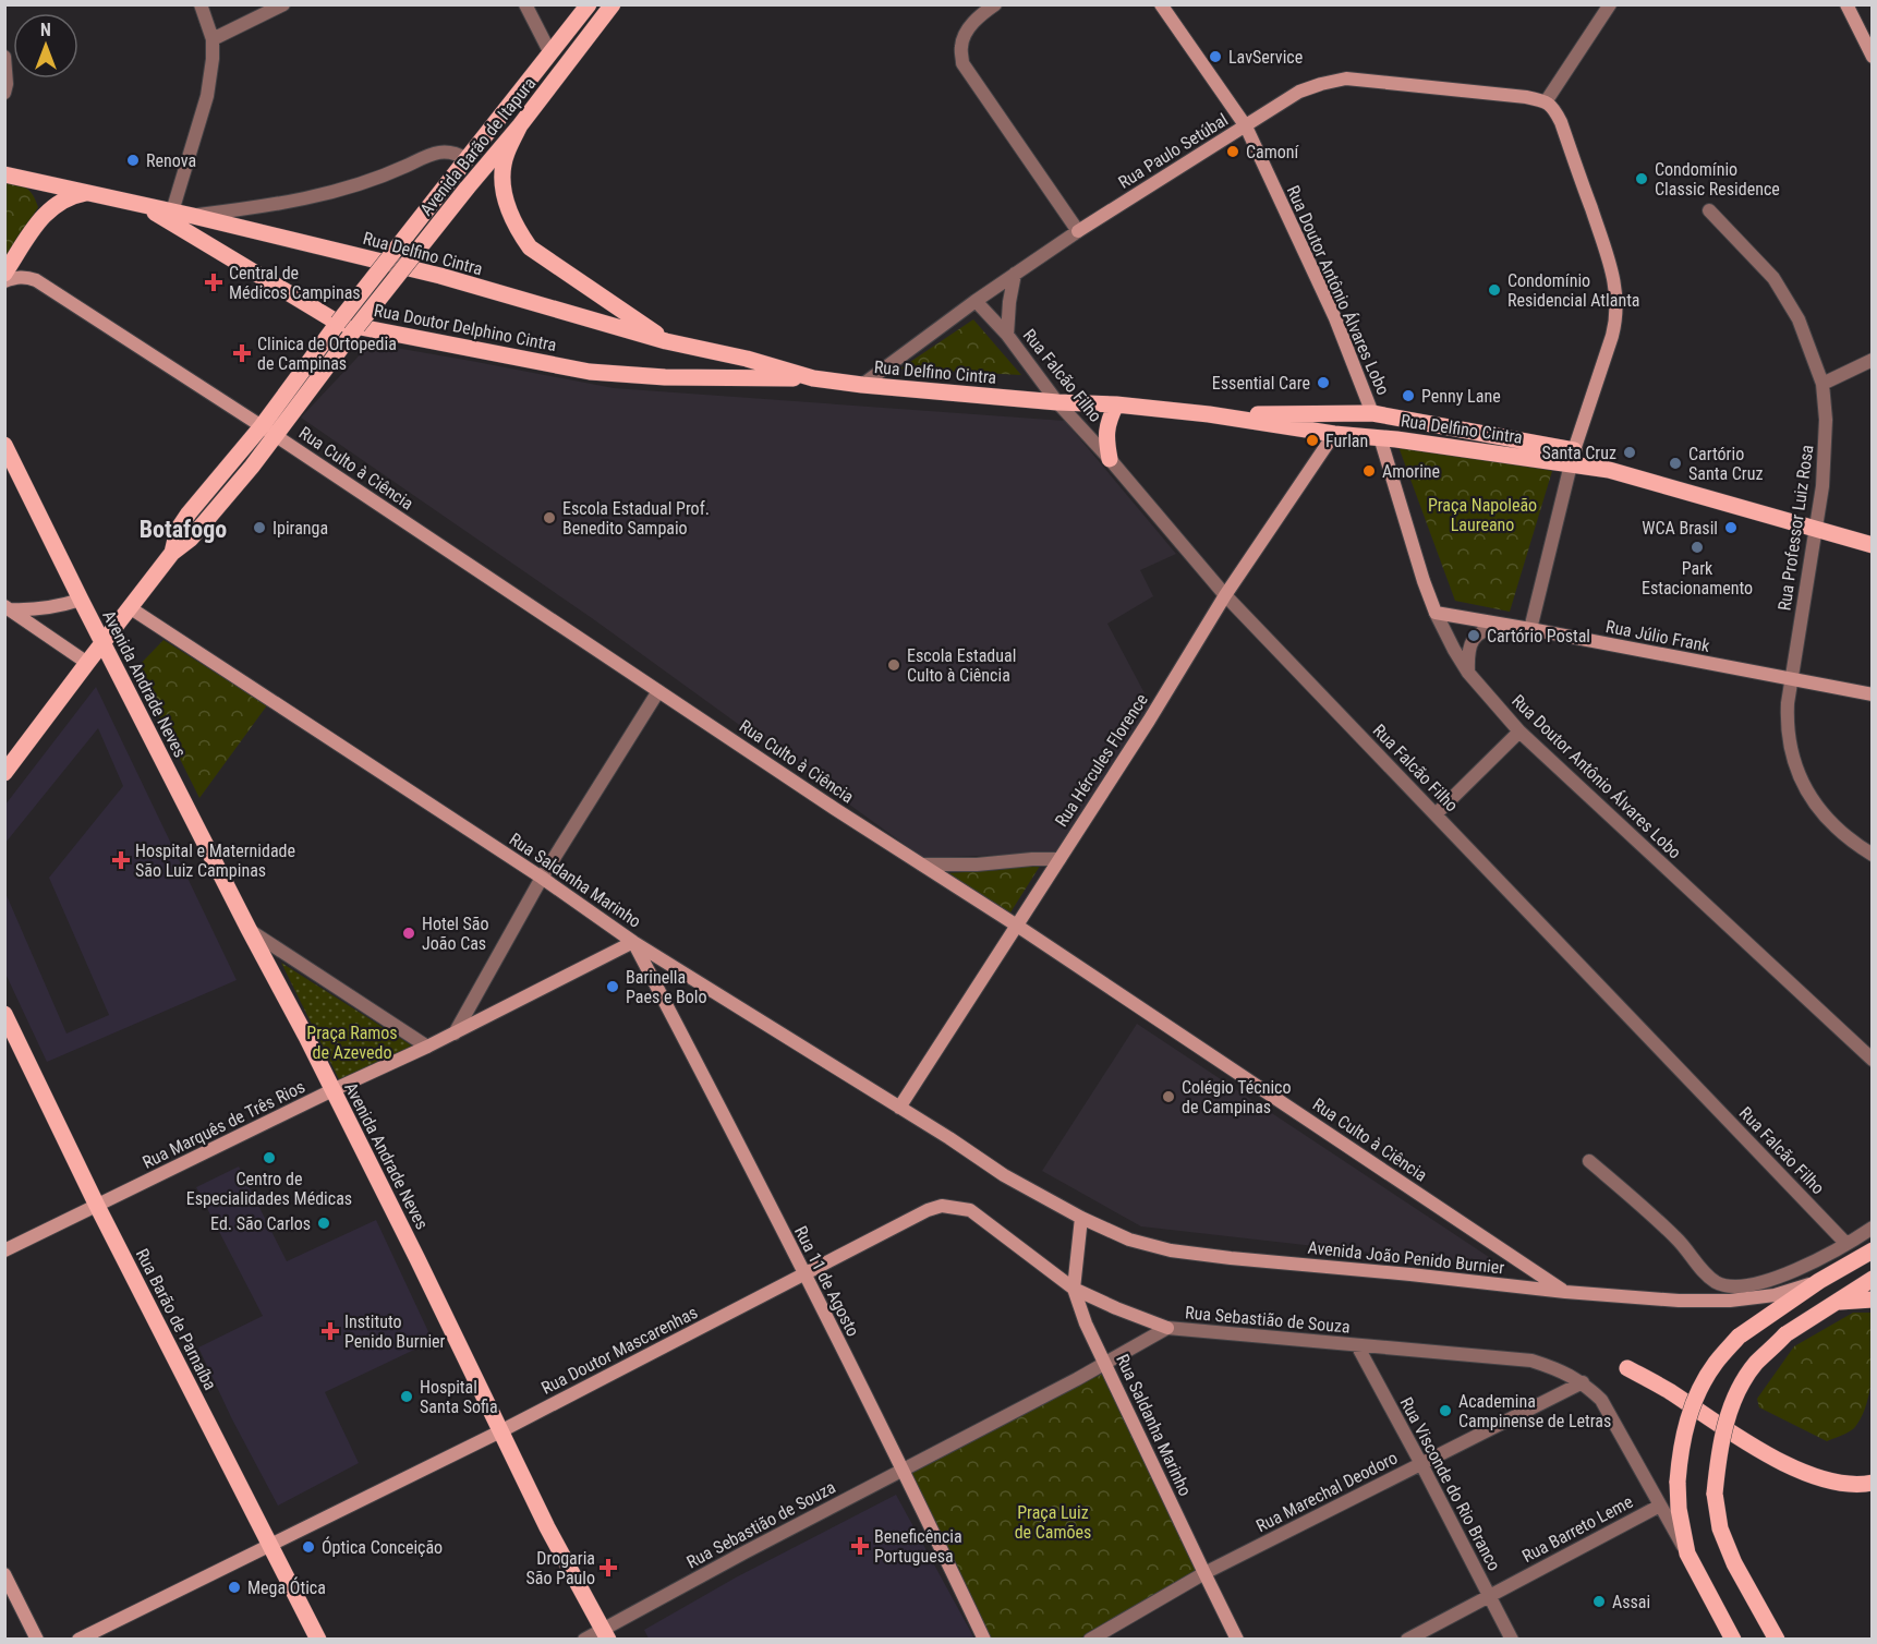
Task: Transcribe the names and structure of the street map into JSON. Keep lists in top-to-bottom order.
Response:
{
  "streets": {
    "main road": [
      "Avenida Barão de Itapura",
      "Rua Delfino Cintra",
      "Rua Doutor Delphino Cintra",
      "Avenida Andrade Neves",
      "Rua Barão de Parnaíba"
    ],
    "street": [
      "Rua Paulo Setúbal",
      "Rua Doutor Antônio Álvares Lobo",
      "Rua Falcão Filho",
      "Rua Culto à Ciência",
      "Rua Professor Luiz Rosa",
      "Rua Júlio Frank",
      "Rua Hércules Florence",
      "Rua Saldanha Marinho",
      "Rua Marquês de Três Rios",
      "Avenida João Penido Burnier",
      "Rua 11 de Agosto",
      "Rua Sebastião de Souza",
      "Rua Doutor Mascarenhas",
      "Rua Visconde do Rio Branco",
      "Rua Marechal Deodoro",
      "Rua Barreto Leme"
    ]
  },
  "crossings": [
    ["Avenida Barão de Itapura", "Rua Doutor Delphino Cintra"],
    ["Avenida Barão de Itapura", "Rua Culto à Ciência"],
    ["Avenida Barão de Itapura", "Avenida Andrade Neves"],
    ["Avenida Barão de Itapura", "Rua Saldanha Marinho"],
    ["Rua Paulo Setúbal", "Rua Delfino Cintra"],
    ["Rua Paulo Setúbal", "Rua Doutor Antônio Álvares Lobo"],
    ["Rua Paulo Setúbal", "Rua Falcão Filho"],
    ["Rua Delfino Cintra", "Rua Doutor Antônio Álvares Lobo"],
    ["Rua Delfino Cintra", "Rua Doutor Delphino Cintra"],
    ["Rua Delfino Cintra", "Rua Falcão Filho"],
    ["Rua Delfino Cintra", "Rua Professor Luiz Rosa"],
    ["Rua Delfino Cintra", "Rua Hércules Florence"],
    ["Rua Doutor Antônio Álvares Lobo", "Rua Júlio Frank"],
    ["Rua Falcão Filho", "Rua Hércules Florence"],
    ["Rua Culto à Ciência", "Rua Hércules Florence"],
    ["Rua Culto à Ciência", "Avenida João Penido Burnier"],
    ["Rua Professor Luiz Rosa", "Rua Júlio Frank"],
    ["Avenida Andrade Neves", "Rua Marquês de Três Rios"],
    ["Avenida Andrade Neves", "Rua Sebastião de Souza"],
    ["Avenida Andrade Neves", "Rua Doutor Mascarenhas"],
    ["Rua Hércules Florence", "Rua Saldanha Marinho"],
    ["Rua Saldanha Marinho", "Rua Marquês de Três Rios"],
    ["Rua Saldanha Marinho", "Avenida João Penido Burnier"],
    ["Rua Saldanha Marinho", "Rua 11 de Agosto"],
    ["Rua Saldanha Marinho", "Rua Sebastião de Souza"],
    ["Rua Saldanha Marinho", "Rua Doutor Mascarenhas"],
    ["Rua Saldanha Marinho", "Rua Marechal Deodoro"],
    ["Rua Marquês de Três Rios", "Rua 11 de Agosto"],
    ["Rua Marquês de Três Rios", "Rua Barão de Parnaíba"],
    ["Rua 11 de Agosto", "Rua Sebastião de Souza"],
    ["Rua 11 de Agosto", "Rua Doutor Mascarenhas"],
    ["Rua Barão de Parnaíba", "Rua Doutor Mascarenhas"],
    ["Rua Sebastião de Souza", "Rua Doutor Mascarenhas"],
    ["Rua Sebastião de Souza", "Rua Visconde do Rio Branco"],
    ["Rua Sebastião de Souza", "Rua Marechal Deodoro"],
    ["Rua Sebastião de Souza", "Rua Barreto Leme"],
    ["Rua Visconde do Rio Branco", "Rua Marechal Deodoro"],
    ["Rua Visconde do Rio Branco", "Rua Barreto Leme"]
  ],
  "districts": ["Botafogo"],
  "parks": ["Praça Napoleão Laureano", "Praça Ramos de Azevedo", "Praça Luiz de Camões"],
  "places": {
    "other": [
      "LavService",
      "Camoní",
      "Renova",
      "Condomínio Classic Residence",
      "Condomínio Residencial Atlanta",
      "Essential Care",
      "Penny Lane",
      "Furlan",
      "Santa Cruz",
      "Cartório Santa Cruz",
      "Amorine",
      "Escola Estadual Prof. Benedito Sampaio",
      "Ipiranga",
      "WCA Brasil",
      "Park Estacionamento",
      "Cartório Postal",
      "Escola Estadual Culto à Ciência",
      "Hotel São João Cas",
      "Barinella Paes e Bolo",
      "Colégio Técnico de Campinas",
      "Centro de Especialidades Médicas",
      "Ed. São Carlos",
      "Hospital Santa Sofia",
      "Academina Campinense de Letras",
      "Óptica Conceição",
      "Mega Ótica",
      "Assai"
    ],
    "health": [
      "Central de Médicos Campinas",
      "Clinica de Ortopedia de Campinas",
      "Hospital e Maternidade São Luiz Campinas",
      "Instituto Penido Burnier",
      "Beneficência Portuguesa",
      "Drogaria São Paulo"
    ]
  },
  "north": "top"
}
